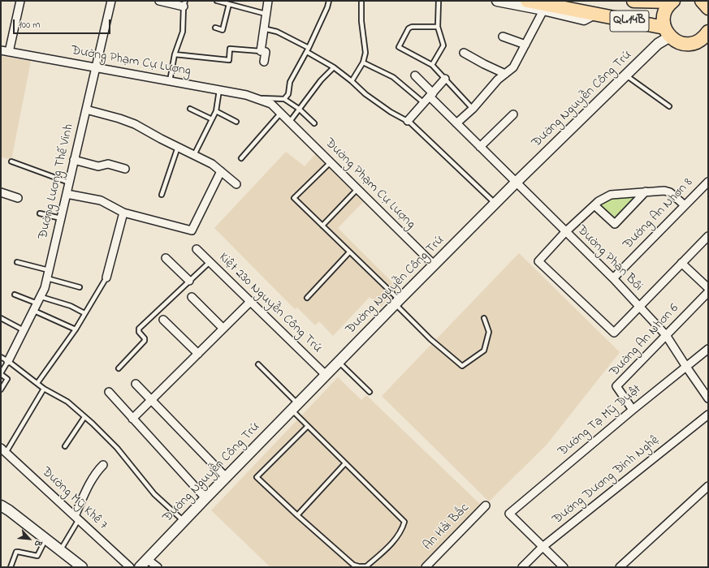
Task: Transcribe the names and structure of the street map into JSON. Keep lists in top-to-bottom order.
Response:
{
  "streets": {
    "highway": ["QL.14B"],
    "street": [
      "Đường Phạm Cự Lượng",
      "Đường Nguyễn Công Trứ",
      "Đường Lương Thế Vinh",
      "Đường An Nhơn 8",
      "Đường Phan Bôi",
      "Kiệt 230 Nguyễn Công Trứ",
      "Đường An Nhơn 6",
      "Đường Tạ Mỹ Duật",
      "Đường Dương Đình Nghệ",
      "Đường Mỹ Khê 7",
      "An Hải Bắc"
    ]
  },
  "crossings": [
    ["QL.14B", "Đường Nguyễn Công Trứ"],
    ["Đường Phạm Cự Lượng", "Đường Nguyễn Công Trứ"],
    ["Đường Phạm Cự Lượng", "Đường Lương Thế Vinh"],
    ["Đường Nguyễn Công Trứ", "Đường Phan Bôi"],
    ["Đường Nguyễn Công Trứ", "Kiệt 230 Nguyễn Công Trứ"],
    ["Đường An Nhơn 8", "Đường Phan Bôi"],
    ["Đường Phan Bôi", "Đường An Nhơn 6"],
    ["Đường Phan Bôi", "Đường Tạ Mỹ Duật"],
    ["Đường An Nhơn 6", "Đường Tạ Mỹ Duật"],
    ["Đường Tạ Mỹ Duật", "Đường Dương Đình Nghệ"]
  ],
  "scale_bar": "100 m",
  "north": "bottom right"
}
